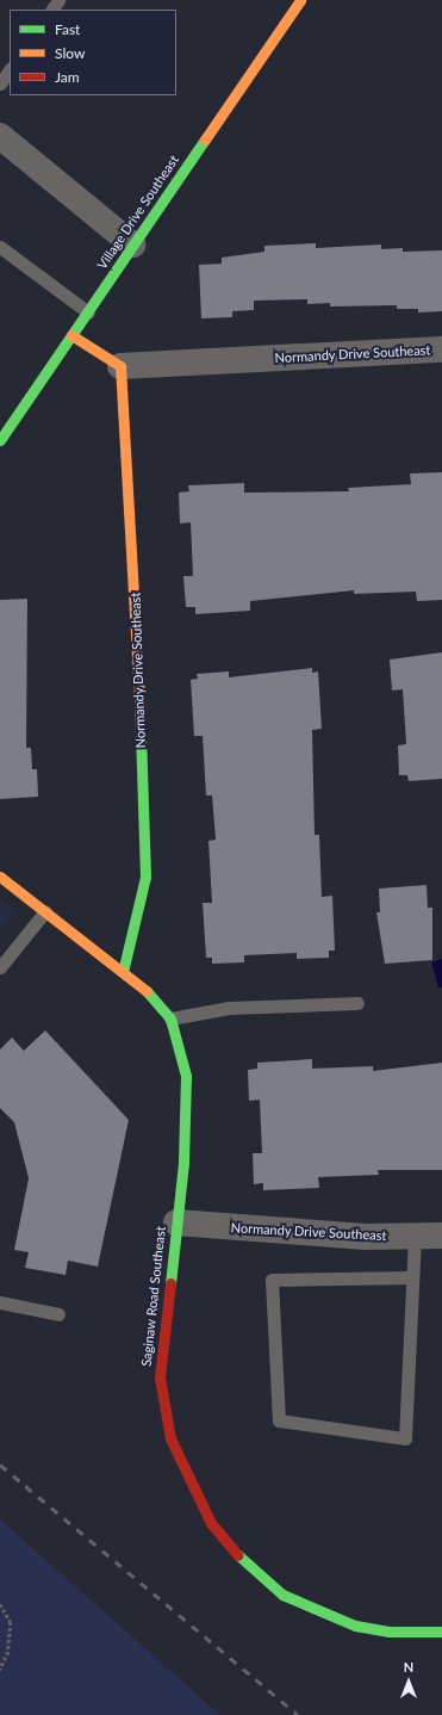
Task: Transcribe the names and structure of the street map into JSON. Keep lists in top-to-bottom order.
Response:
{
  "streets": {
    "street": ["Village Drive Southeast", "Normandy Drive Southeast", "Saginaw Road Southeast"]
  },
  "crossings": [
    ["Normandy Drive Southeast", "Saginaw Road Southeast"]
  ],
  "legend": ["Fast", "Slow", "Jam"],
  "north": "top"
}
